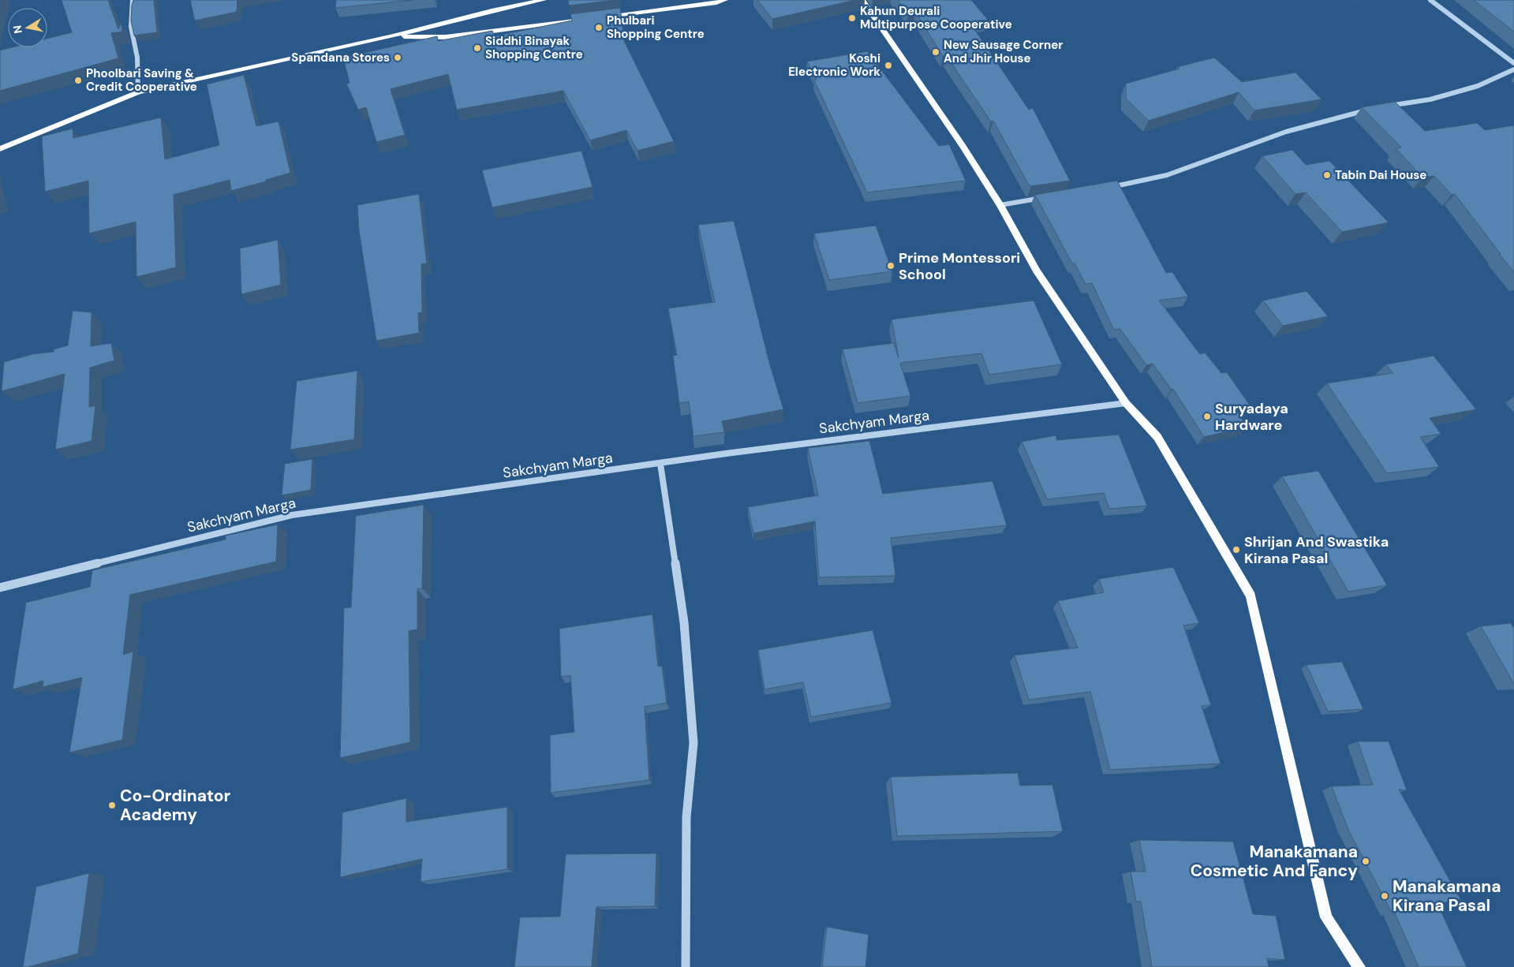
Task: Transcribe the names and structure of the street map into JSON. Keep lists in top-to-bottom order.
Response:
{
  "streets": {
    "street": ["Sakchyam Marga"]
  },
  "places": [
    "Kahun Deurali Multipurpose Cooperative",
    "Phulbari Shopping Centre",
    "Siddhi Binayak Shopping Centre",
    "New Sausage Corner And Jhir House",
    "Spandana Stores",
    "Koshi Electronic Work",
    "Phoolbari Saving & Credit Cooperative",
    "Tabin Dai House",
    "Prime Montessori School",
    "Suryadaya Hardware",
    "Shrijan And Swastika Kirana Pasal",
    "Co-Ordinator Academy",
    "Manakamana Cosmetic And Fancy",
    "Manakamana Kirana Pasal"
  ],
  "north": "left"
}
